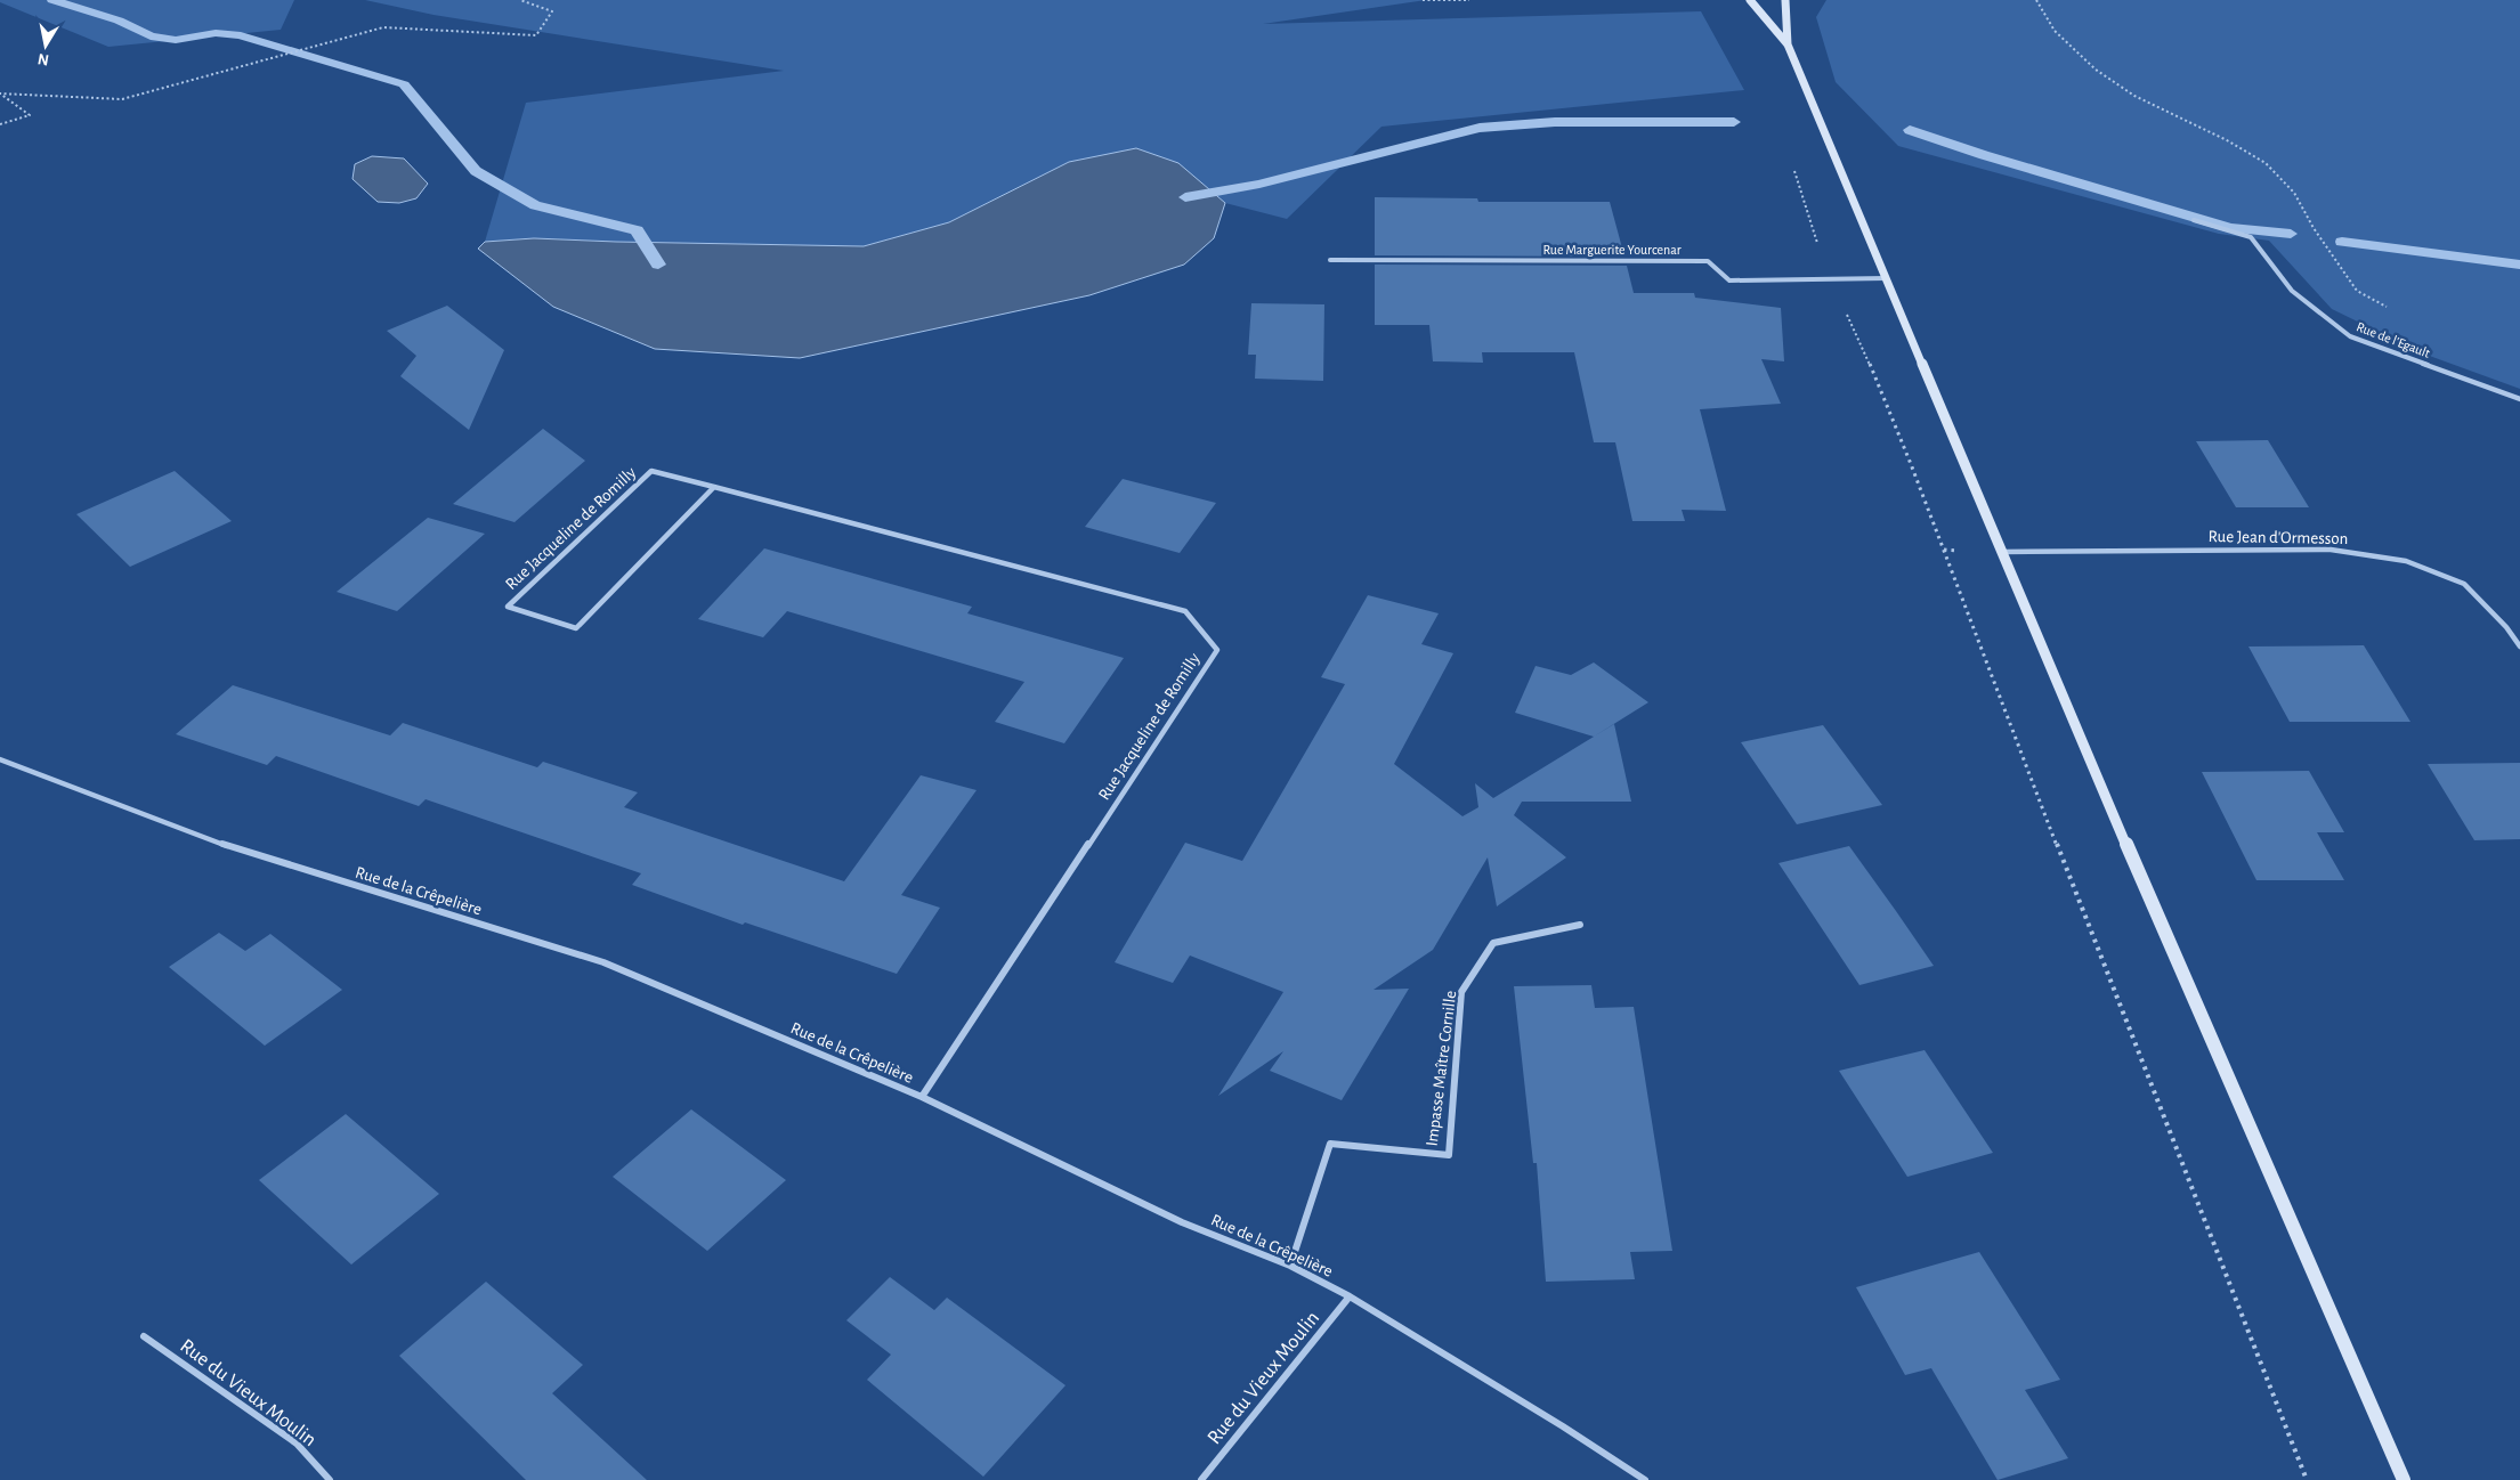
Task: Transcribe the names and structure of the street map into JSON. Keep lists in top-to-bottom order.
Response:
{
  "streets": {
    "street": [
      "Rue Marguerite Yourcenar",
      "Rue de l'Egault",
      "Rue Jacqueline de Romilly",
      "Rue Jean d'Ormesson",
      "Rue de la Crêpelière",
      "Impasse Maître Cornille",
      "Rue du Vieux Moulin"
    ]
  },
  "crossings": [
    ["Rue Jacqueline de Romilly", "Rue de la Crêpelière"],
    ["Rue de la Crêpelière", "Impasse Maître Cornille"],
    ["Rue de la Crêpelière", "Rue du Vieux Moulin"]
  ],
  "north": "bottom"
}
